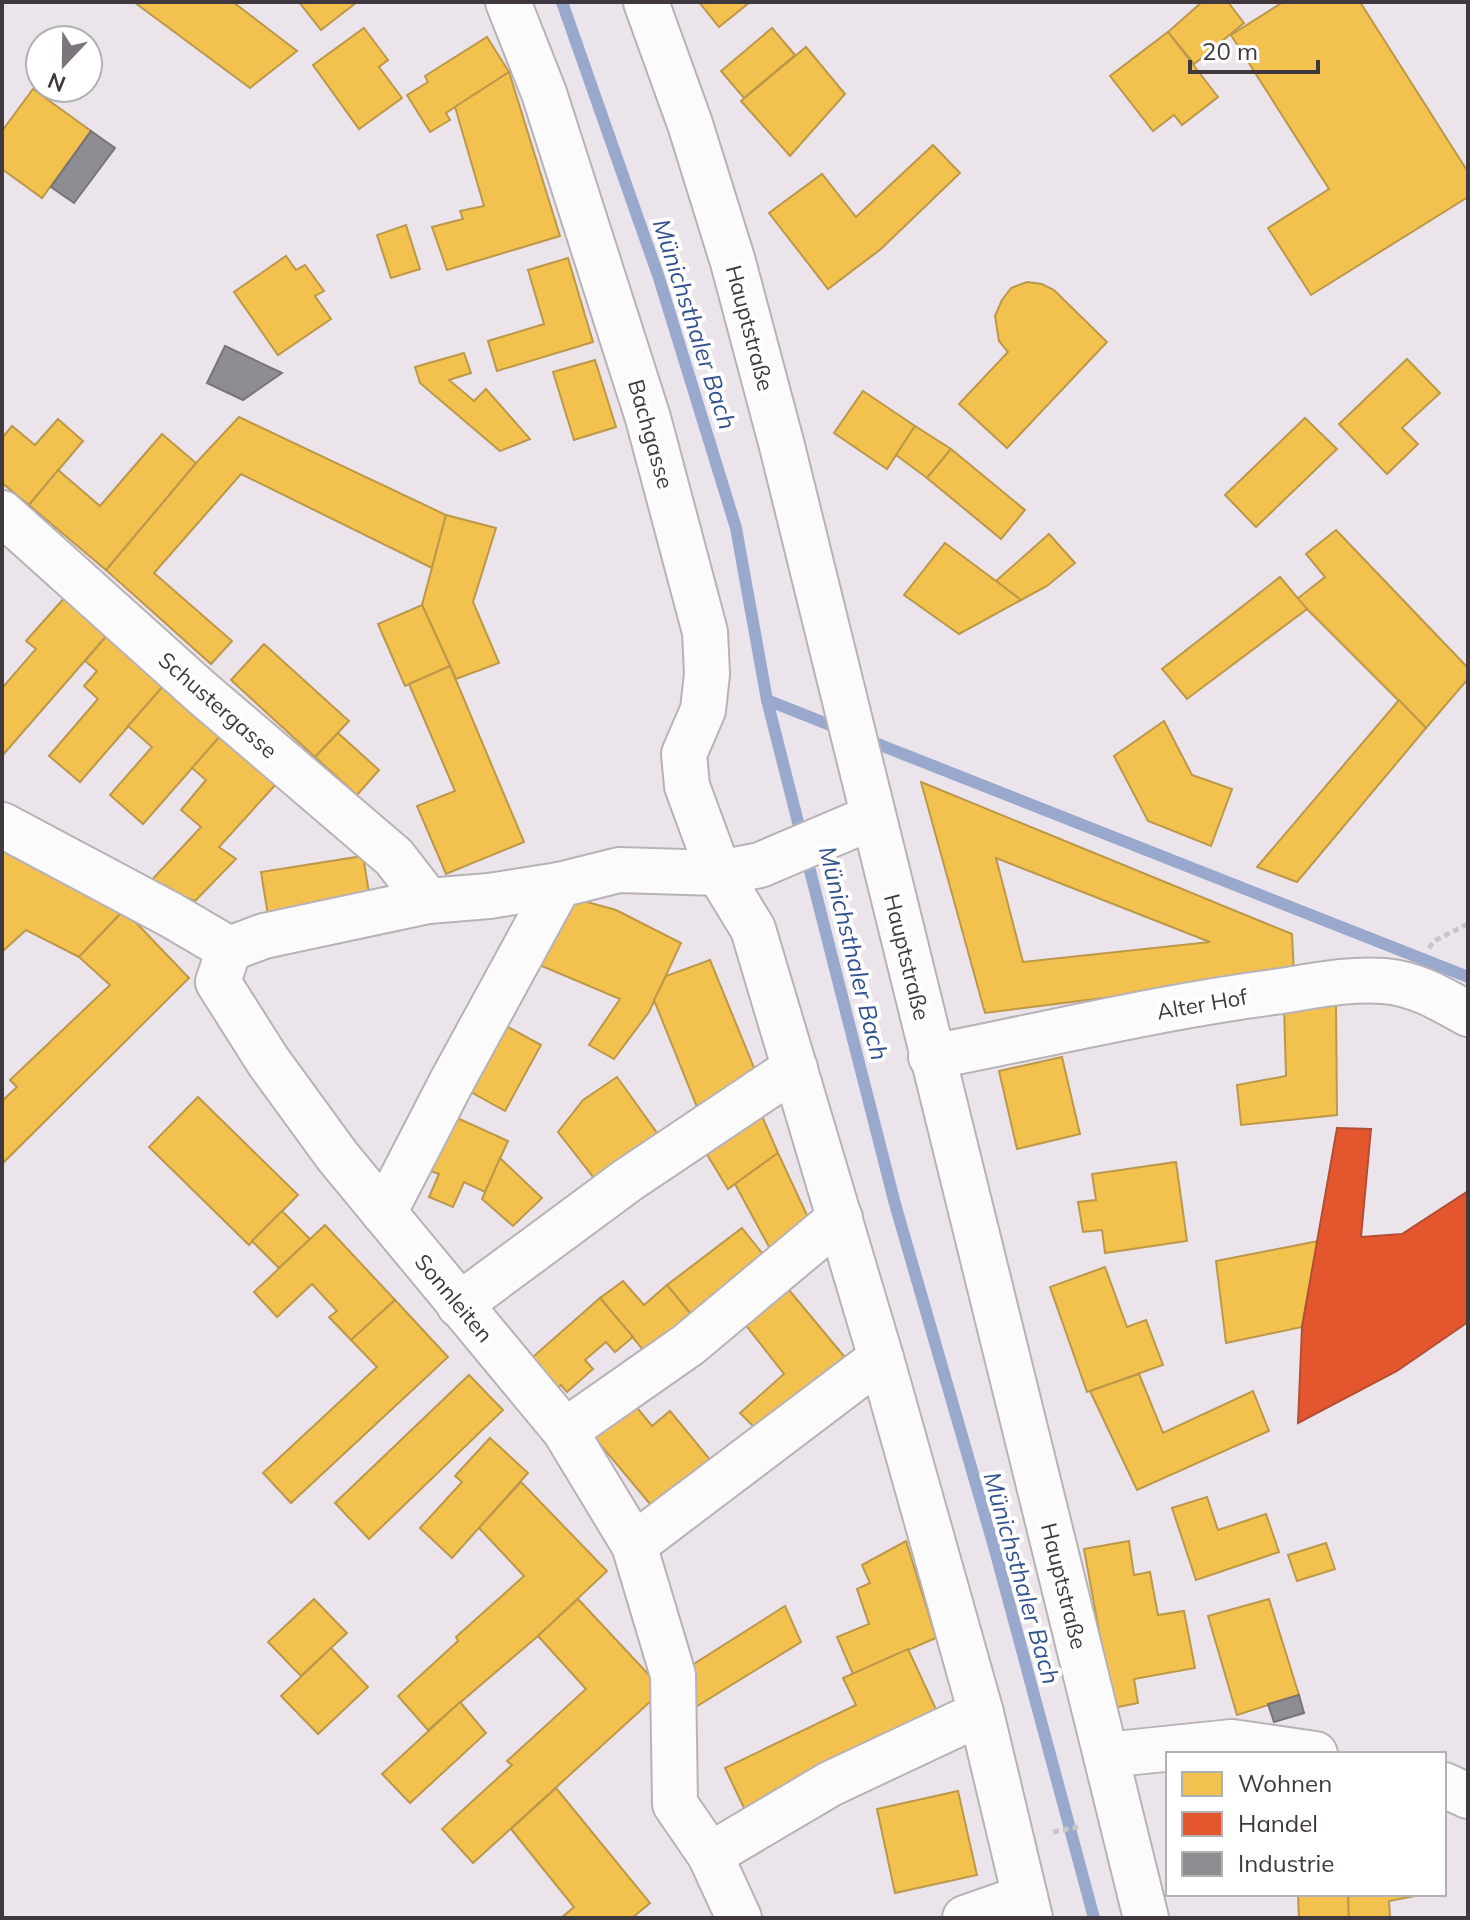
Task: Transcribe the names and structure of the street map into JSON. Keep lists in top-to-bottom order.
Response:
{
  "streets": {
    "street": [
      "Hauptstraße",
      "Bachgasse",
      "Schustergasse",
      "Alter Hof",
      "Sonnleiten"
    ]
  },
  "crossings": [
    ["Hauptstraße", "Alter Hof"]
  ],
  "water": ["Münichsthaler Bach"],
  "legend": ["Wohnen", "Handel", "Industrie"],
  "scale_bar": "20 m",
  "north": "bottom"
}
